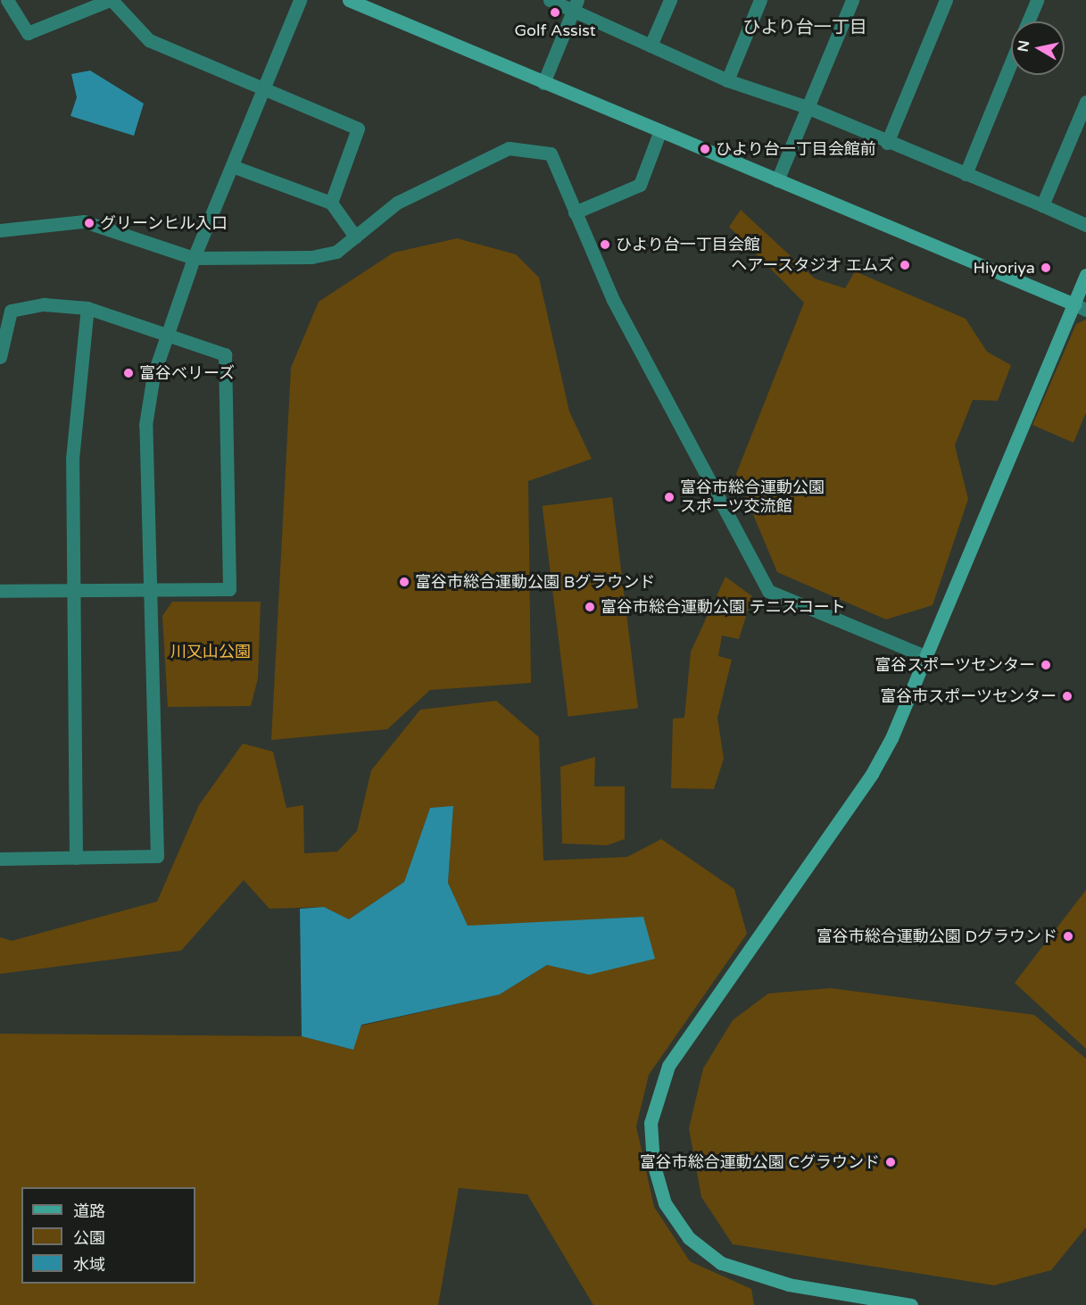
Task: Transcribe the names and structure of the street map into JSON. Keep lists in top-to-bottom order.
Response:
{
  "districts": ["ひより台一丁目"],
  "parks": ["川又山公園"],
  "places": [
    "Golf Assist",
    "ひより台一丁目会館前",
    "グリーンヒル入口",
    "ひより台一丁目会館",
    "ヘアースタジオ エムズ",
    "Hiyoriya",
    "富谷ベリーズ",
    "富谷市総合運動公園 スポーツ交流館",
    "富谷市総合運動公園 Bグラウンド",
    "富谷市総合運動公園 テニスコート",
    "富谷スポーツセンター",
    "富谷市スポーツセンター",
    "富谷市総合運動公園 Dグラウンド",
    "富谷市総合運動公園 Cグラウンド"
  ],
  "legend": ["道路", "公園", "水域"],
  "north": "left"
}
